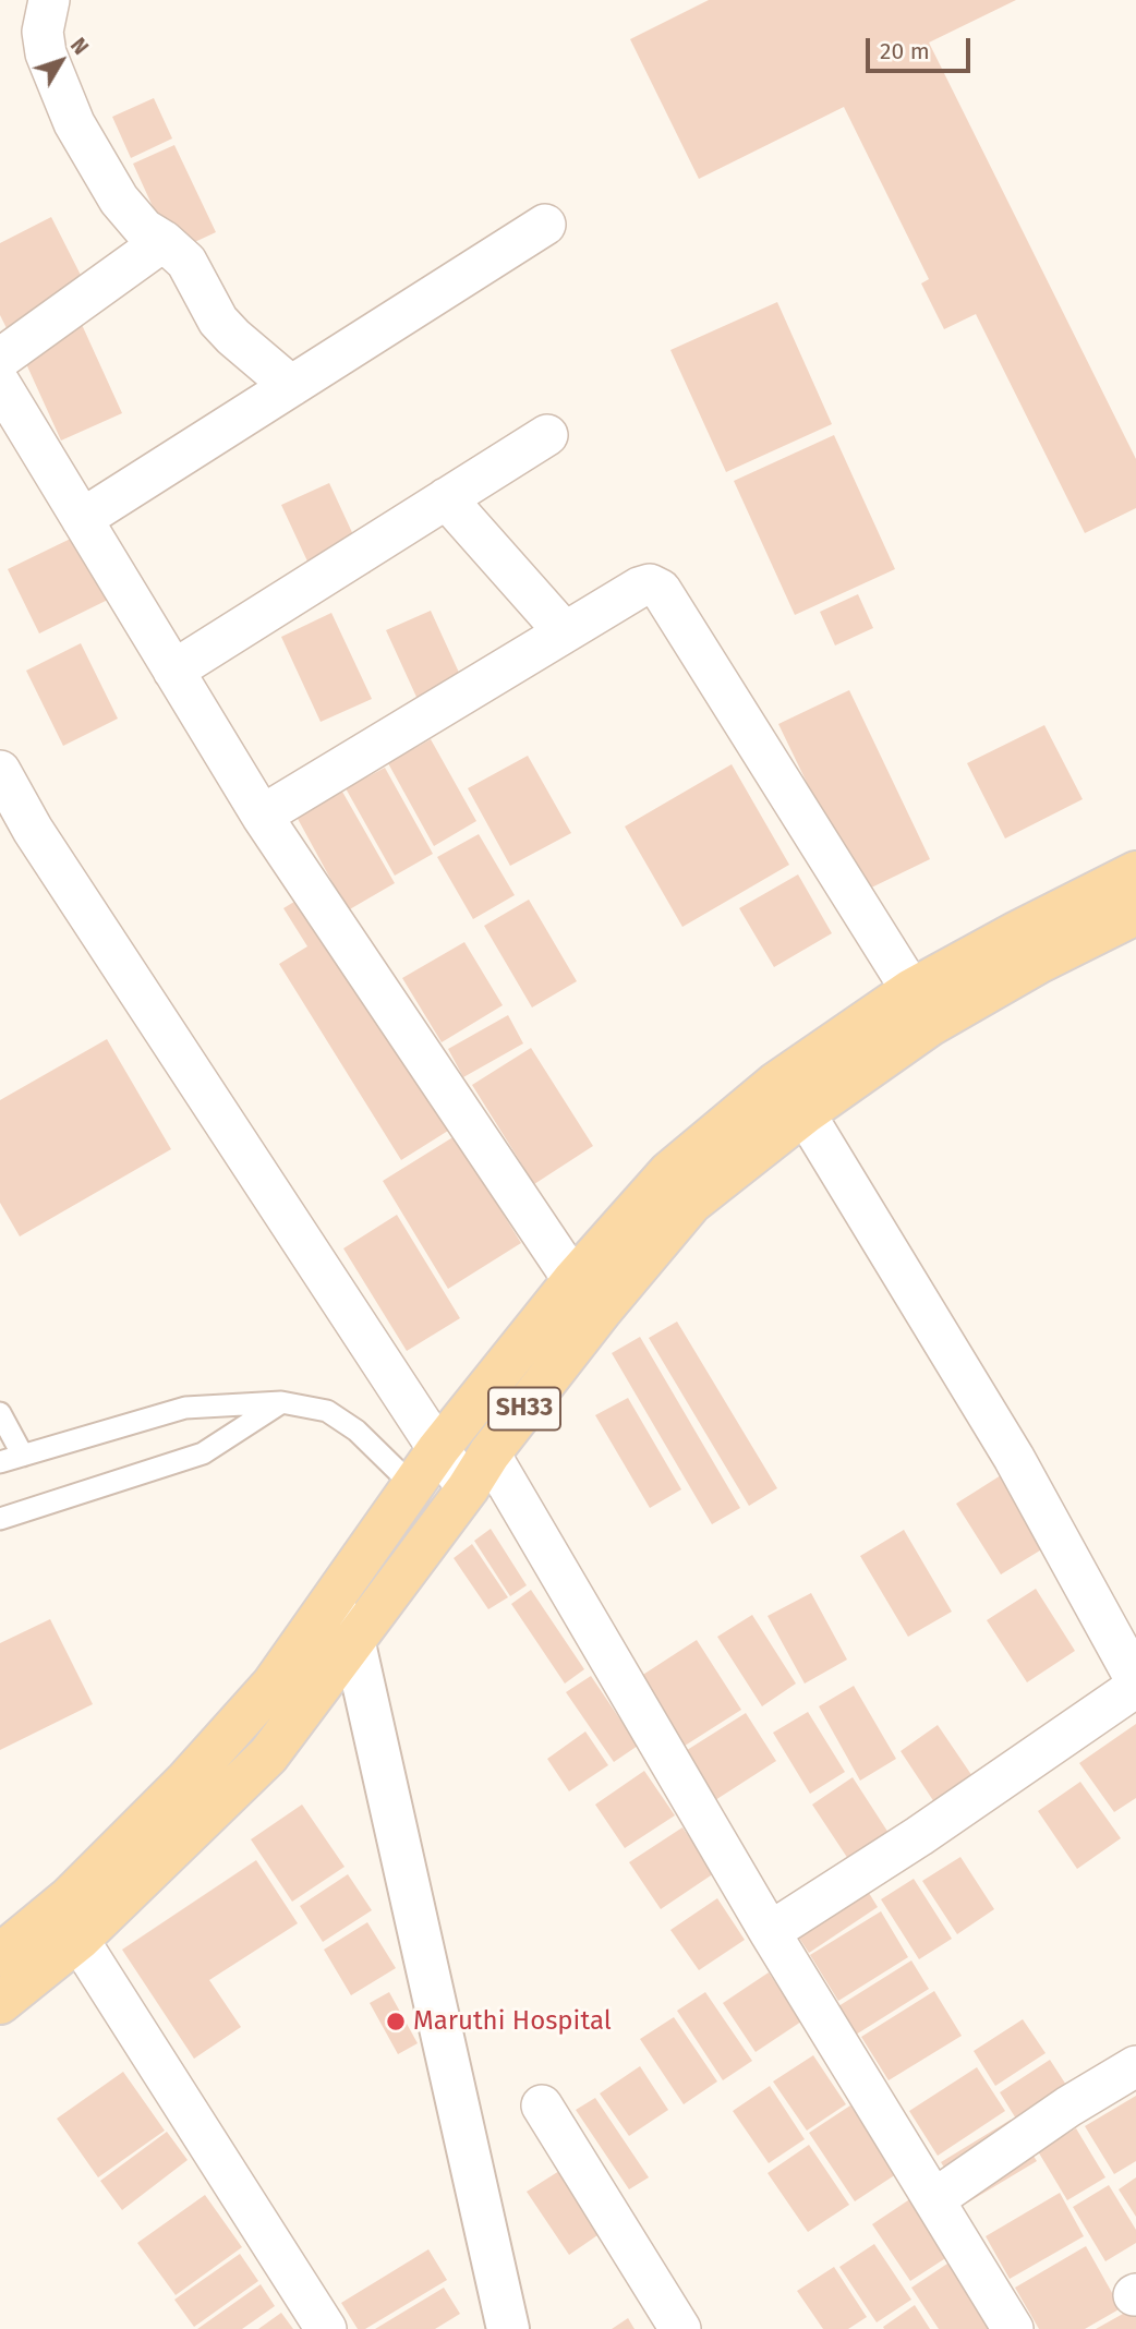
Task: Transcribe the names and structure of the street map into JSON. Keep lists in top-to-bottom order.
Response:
{
  "streets": {
    "main road": ["SH33"]
  },
  "places": ["Maruthi Hospital"],
  "scale_bar": "20 m",
  "north": "top right"
}
